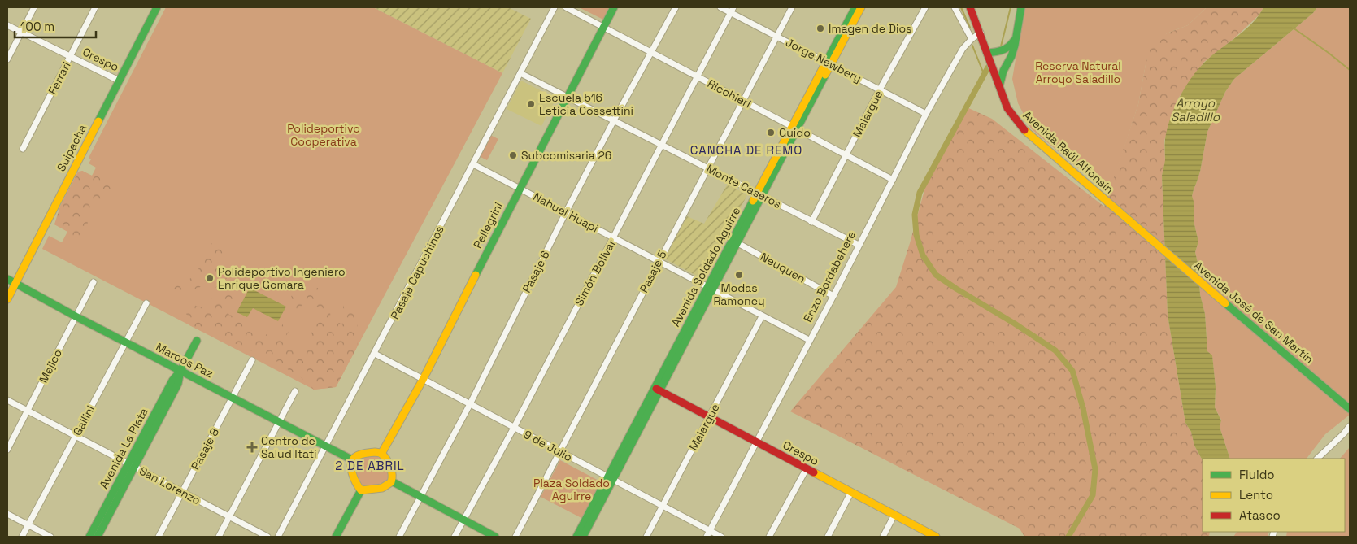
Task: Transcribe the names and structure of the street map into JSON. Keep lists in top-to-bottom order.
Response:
{
  "streets": {
    "street": [
      "Crespo",
      "Jorge Newbery",
      "Ferrari",
      "Ricchieri",
      "Malargue",
      "Suipacha",
      "Avenida Raúl Alfonsín",
      "Monte Caseros",
      "Nahuel Huapi",
      "Pellegrini",
      "Avenida Soldado Aguirre",
      "Neuquen",
      "Pasaje 6",
      "Pasaje 5",
      "Pasaje Capuchinos",
      "Simón Bolívar",
      "Enzo Bordabehere",
      "Avenida José de San Martín",
      "Marcos Paz",
      "Mejico",
      "Gallini",
      "9 de Julio",
      "Avenida La Plata",
      "Pasaje 8",
      "San Lorenzo"
    ]
  },
  "crossings": [
    ["Crespo", "Ferrari"],
    ["Crespo", "Malargue"],
    ["Crespo", "Suipacha"],
    ["Crespo", "Avenida Soldado Aguirre"],
    ["Crespo", "Enzo Bordabehere"],
    ["Jorge Newbery", "Malargue"],
    ["Jorge Newbery", "Avenida Soldado Aguirre"],
    ["Jorge Newbery", "Pasaje 5"],
    ["Jorge Newbery", "Simón Bolívar"],
    ["Jorge Newbery", "Enzo Bordabehere"],
    ["Ricchieri", "Malargue"],
    ["Ricchieri", "Pellegrini"],
    ["Ricchieri", "Avenida Soldado Aguirre"],
    ["Ricchieri", "Pasaje 6"],
    ["Ricchieri", "Pasaje 5"],
    ["Ricchieri", "Simón Bolívar"],
    ["Ricchieri", "Enzo Bordabehere"],
    ["Malargue", "Monte Caseros"],
    ["Malargue", "Nahuel Huapi"],
    ["Malargue", "9 de Julio"],
    ["Suipacha", "Marcos Paz"],
    ["Avenida Raúl Alfonsín", "Enzo Bordabehere"],
    ["Avenida Raúl Alfonsín", "Avenida José de San Martín"],
    ["Monte Caseros", "Pellegrini"],
    ["Monte Caseros", "Avenida Soldado Aguirre"],
    ["Monte Caseros", "Pasaje 6"],
    ["Monte Caseros", "Pasaje 5"],
    ["Monte Caseros", "Pasaje Capuchinos"],
    ["Monte Caseros", "Simón Bolívar"],
    ["Monte Caseros", "Enzo Bordabehere"],
    ["Nahuel Huapi", "Pellegrini"],
    ["Nahuel Huapi", "Avenida Soldado Aguirre"],
    ["Nahuel Huapi", "Pasaje 6"],
    ["Nahuel Huapi", "Pasaje 5"],
    ["Nahuel Huapi", "Pasaje Capuchinos"],
    ["Nahuel Huapi", "Simón Bolívar"],
    ["Nahuel Huapi", "Enzo Bordabehere"],
    ["Pellegrini", "Marcos Paz"],
    ["Pellegrini", "9 de Julio"],
    ["Avenida Soldado Aguirre", "Neuquen"],
    ["Avenida Soldado Aguirre", "9 de Julio"],
    ["Neuquen", "Enzo Bordabehere"],
    ["Pasaje 6", "9 de Julio"],
    ["Pasaje 5", "9 de Julio"],
    ["Pasaje Capuchinos", "Marcos Paz"],
    ["Pasaje Capuchinos", "9 de Julio"],
    ["Simón Bolívar", "9 de Julio"],
    ["Enzo Bordabehere", "9 de Julio"],
    ["Marcos Paz", "Mejico"],
    ["Marcos Paz", "Gallini"],
    ["Marcos Paz", "Avenida La Plata"],
    ["Marcos Paz", "Pasaje 8"],
    ["Mejico", "San Lorenzo"],
    ["Gallini", "San Lorenzo"],
    ["Avenida La Plata", "San Lorenzo"],
    ["Pasaje 8", "San Lorenzo"]
  ],
  "districts": ["CANCHA DE REMO", "2 DE ABRIL"],
  "water": ["Arroyo Saladillo"],
  "parks": ["Reserva Natural Arroyo Saladillo", "Polideportivo Cooperativa", "Plaza Soldado Aguirre"],
  "places": {
    "other": [
      "Imagen de Dios",
      "Escuela 516 Leticia Cossettini",
      "Guido",
      "Subcomisaria 26",
      "Modas Ramoney",
      "Polideportivo Ingeniero Enrique Gomara"
    ],
    "health": ["Centro de Salud Itatí"]
  },
  "legend": ["Fluido", "Lento", "Atasco"],
  "scale_bar": "100 m"
}
